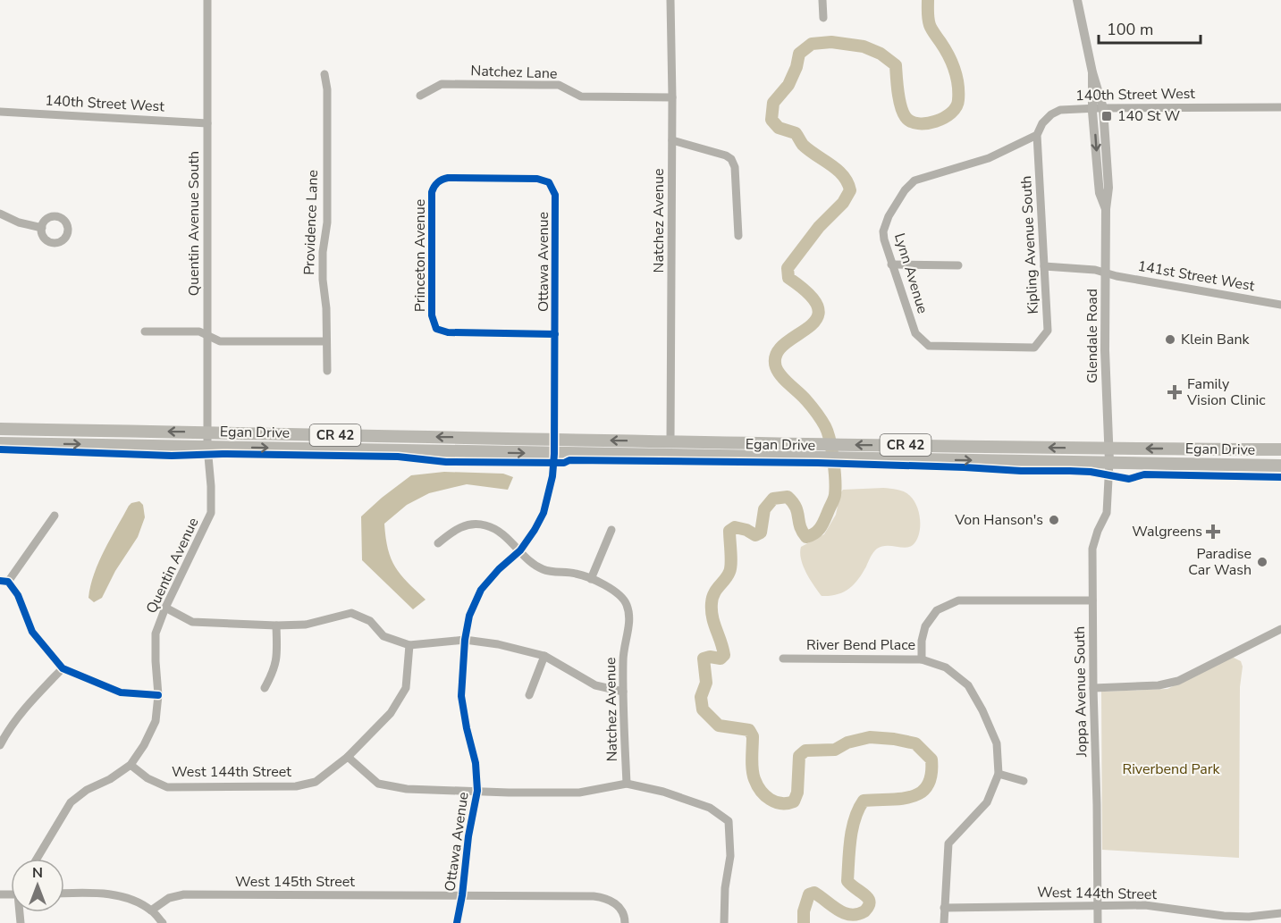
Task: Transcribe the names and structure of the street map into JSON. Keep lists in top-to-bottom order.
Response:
{
  "streets": {
    "highway": ["Egan Drive", "CR 42"],
    "main road": ["Glendale Road"],
    "street": [
      "Natchez Lane",
      "140th Street West",
      "Natchez Avenue",
      "Providence Lane",
      "Quentin Avenue South",
      "Kipling Avenue South",
      "Princeton Avenue",
      "Ottawa Avenue",
      "Lynn Avenue",
      "141st Street West",
      "Quentin Avenue",
      "River Bend Place",
      "Joppa Avenue South",
      "West 144th Street",
      "West 145th Street"
    ]
  },
  "crossings": [
    ["Natchez Lane", "Natchez Avenue"],
    ["140th Street West", "Quentin Avenue South"],
    ["140th Street West", "Kipling Avenue South"],
    ["140th Street West", "Lynn Avenue"],
    ["140th Street West", "Glendale Road"],
    ["Natchez Avenue", "Egan Drive"],
    ["Quentin Avenue South", "Egan Drive"],
    ["Quentin Avenue South", "Quentin Avenue"],
    ["Kipling Avenue South", "Lynn Avenue"],
    ["Kipling Avenue South", "141st Street West"],
    ["Princeton Avenue", "Ottawa Avenue"],
    ["Ottawa Avenue", "Egan Drive"],
    ["Ottawa Avenue", "West 145th Street"],
    ["141st Street West", "Glendale Road"],
    ["Glendale Road", "Egan Drive"],
    ["Glendale Road", "Joppa Avenue South"],
    ["Egan Drive", "Quentin Avenue"],
    ["Egan Drive", "Joppa Avenue South"],
    ["Quentin Avenue", "West 144th Street"],
    ["River Bend Place", "Joppa Avenue South"],
    ["Joppa Avenue South", "West 144th Street"]
  ],
  "parks": ["Riverbend Park"],
  "places": {
    "transit": ["140 St W"],
    "other": ["Klein Bank", "Von Hanson's", "Paradise Car Wash"],
    "health": ["Family Vision Clinic", "Walgreens"]
  },
  "scale_bar": "100 m",
  "north": "top"
}
